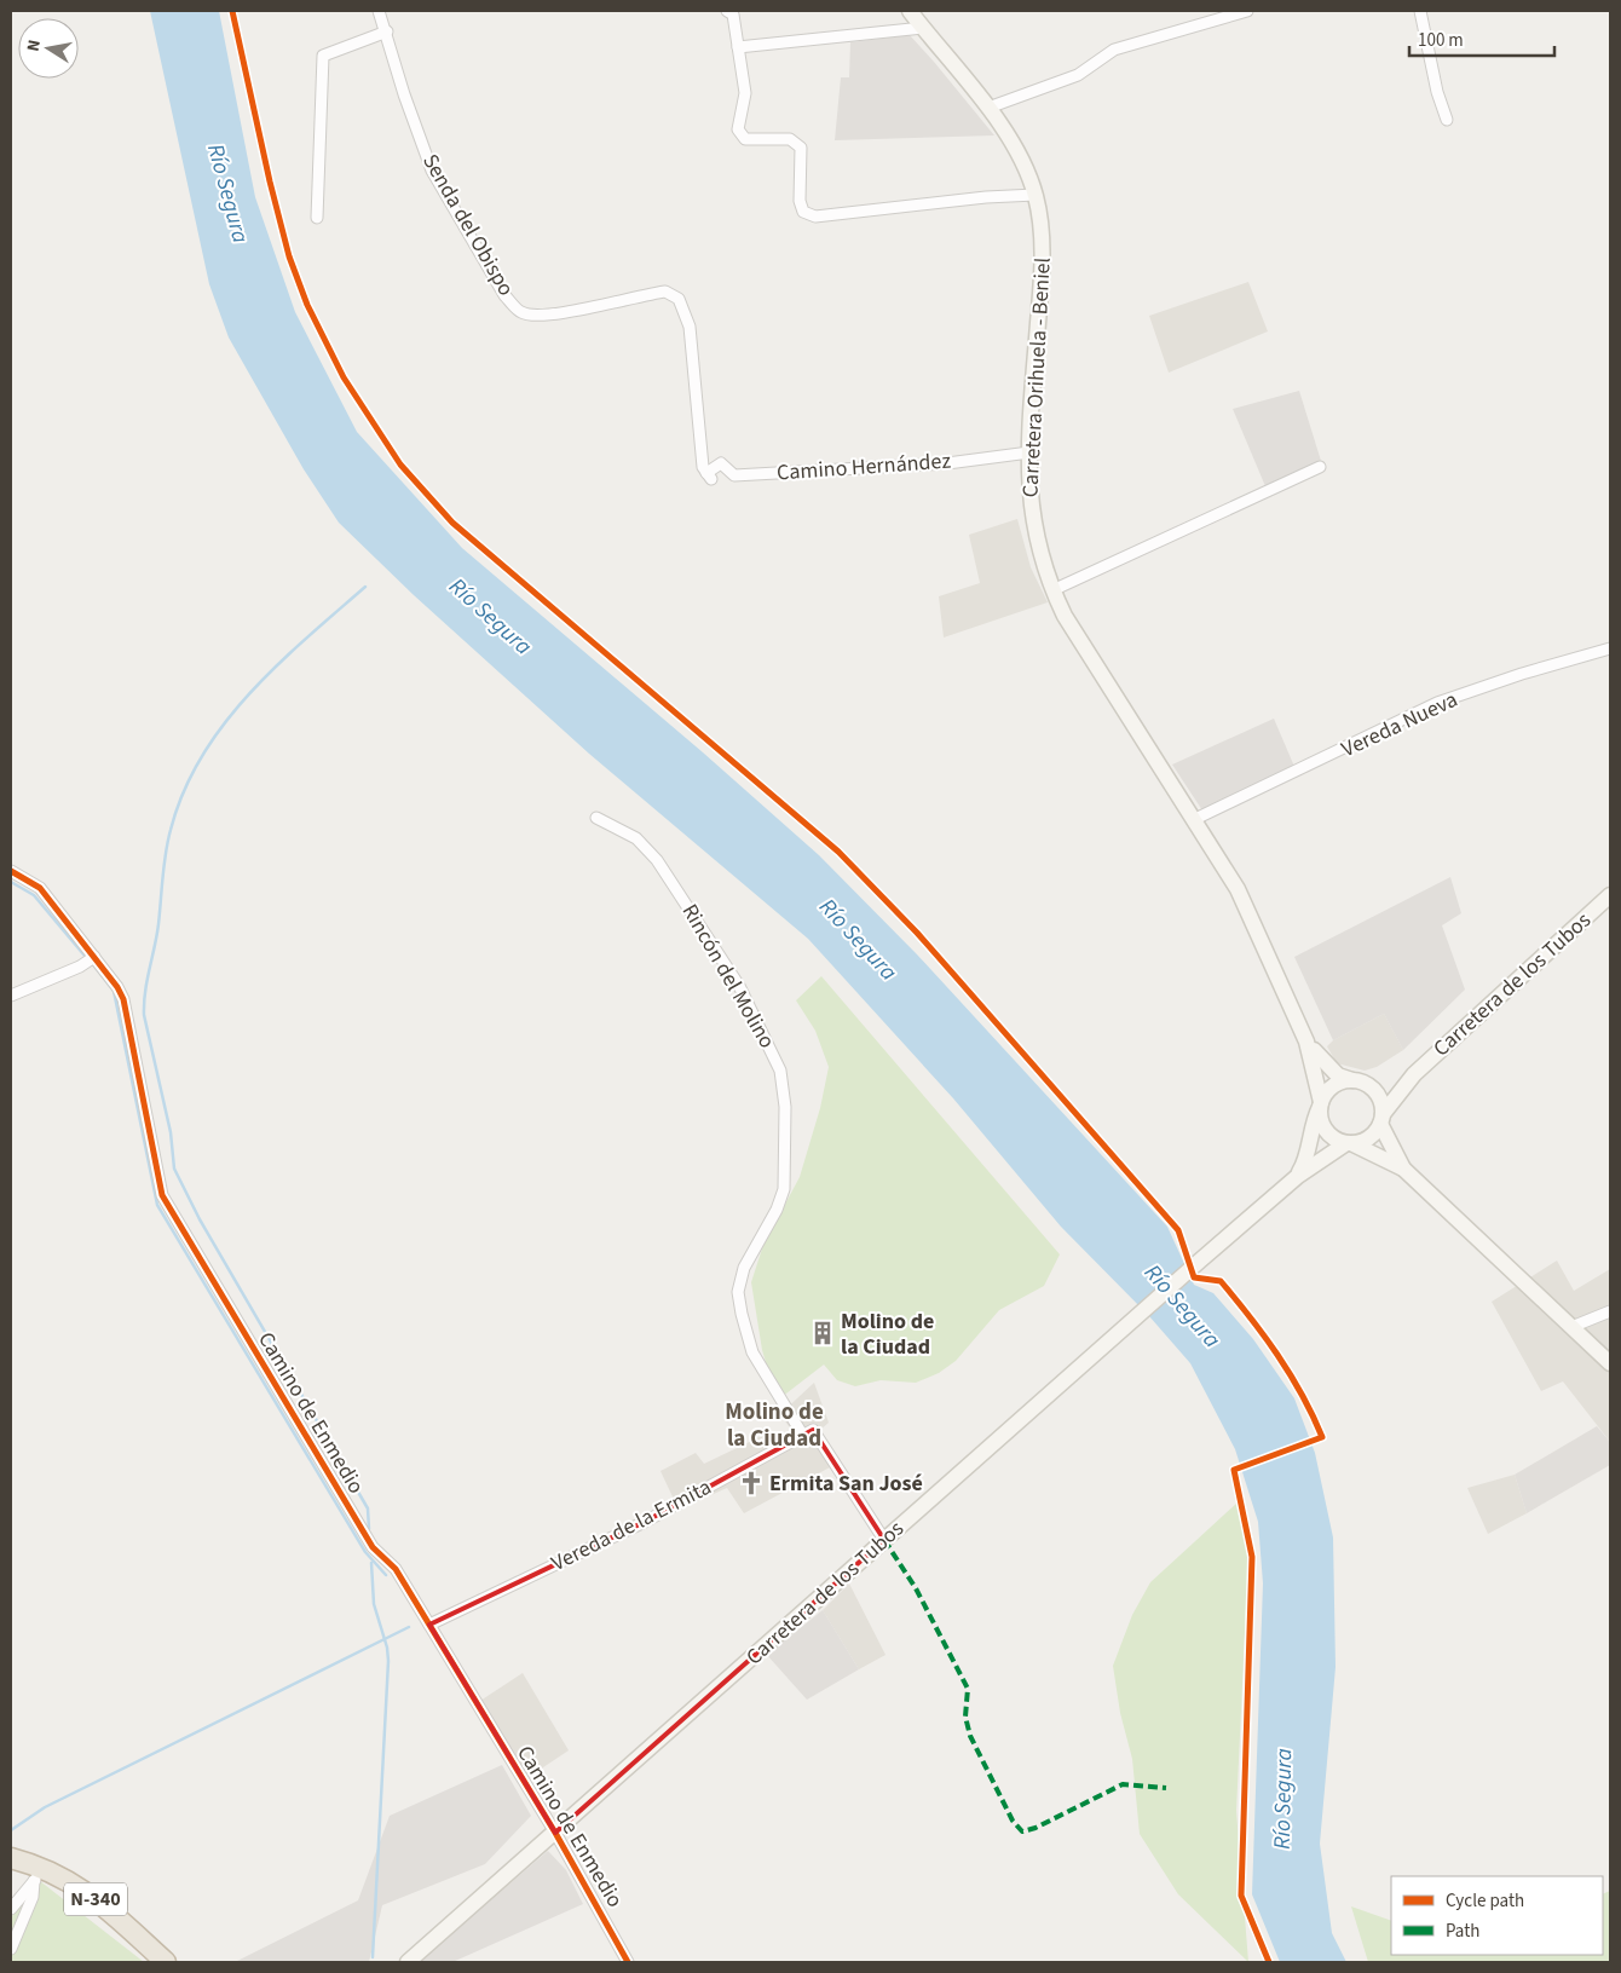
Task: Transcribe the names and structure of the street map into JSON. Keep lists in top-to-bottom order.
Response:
{
  "streets": {
    "highway": ["N-340"],
    "main road": ["Carretera Orihuela - Beniel", "Carretera de los Tubos"],
    "street": [
      "Senda del Obispo",
      "Camino Hernández",
      "Vereda Nueva",
      "Rincón del Molino",
      "Camino de Enmedio",
      "Vereda de la Ermita"
    ]
  },
  "crossings": [
    ["Senda del Obispo", "Camino Hernández"],
    ["Carretera Orihuela - Beniel", "Camino Hernández"],
    ["Carretera Orihuela - Beniel", "Vereda Nueva"],
    ["Carretera Orihuela - Beniel", "Carretera de los Tubos"],
    ["Rincón del Molino", "Vereda de la Ermita"],
    ["Carretera de los Tubos", "Camino de Enmedio"],
    ["Camino de Enmedio", "Vereda de la Ermita"]
  ],
  "districts": ["Molino de la Ciudad"],
  "water": ["Río Segura"],
  "places": {
    "building": ["Molino de la Ciudad"],
    "church": ["Ermita San José"]
  },
  "legend": ["Cycle path", "Path"],
  "scale_bar": "100 m",
  "north": "left"
}
